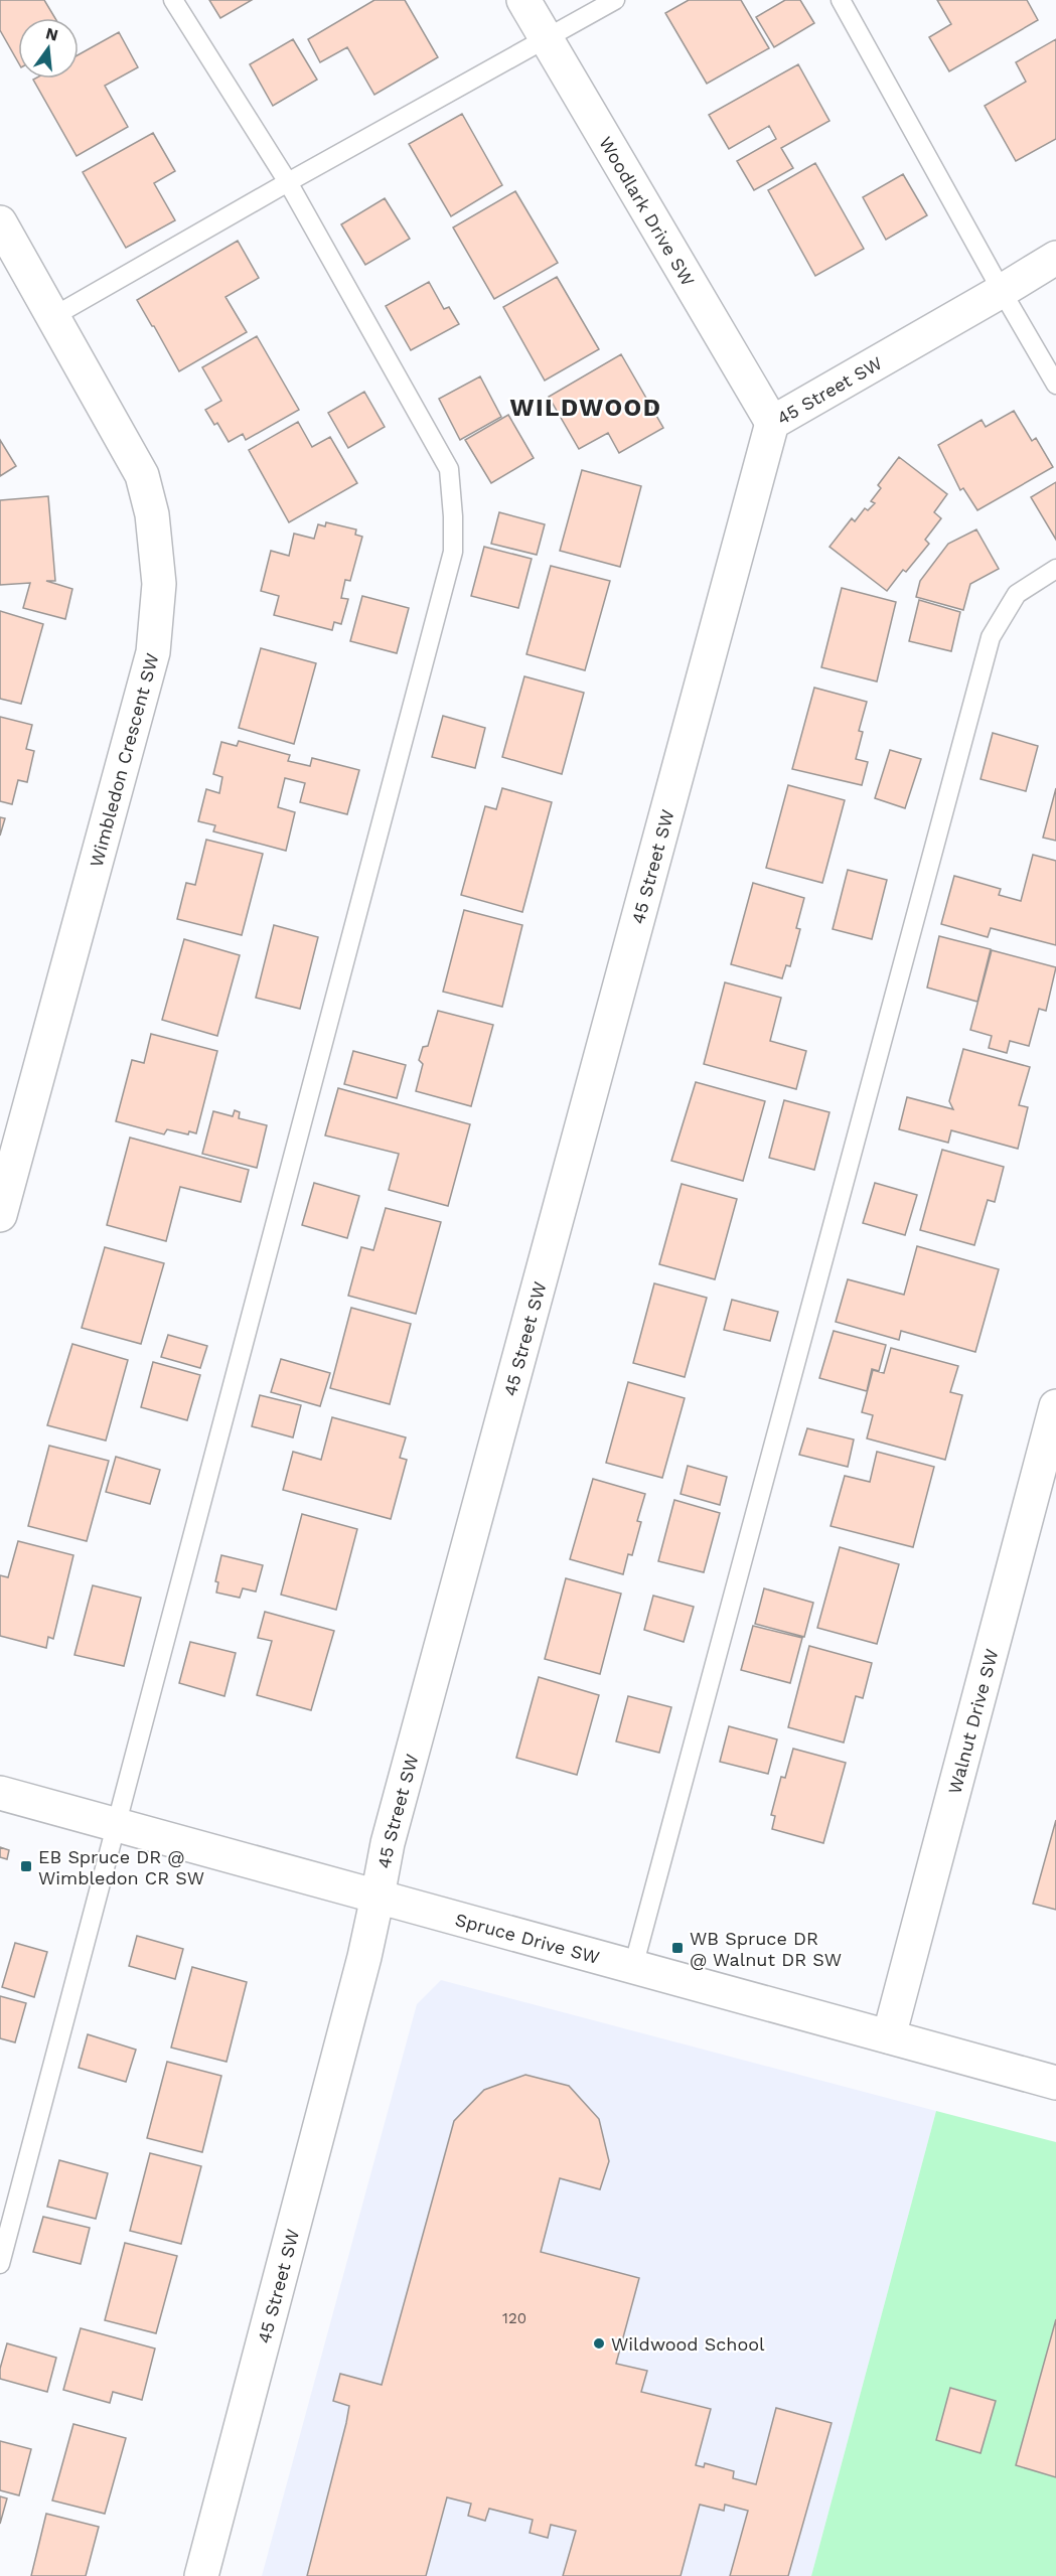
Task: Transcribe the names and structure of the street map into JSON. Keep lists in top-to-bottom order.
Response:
{
  "streets": {
    "street": [
      "Woodlark Drive SW",
      "45 Street SW",
      "Wimbledon Crescent SW",
      "Walnut Drive SW",
      "Spruce Drive SW"
    ]
  },
  "crossings": [
    ["Woodlark Drive SW", "45 Street SW"],
    ["45 Street SW", "Spruce Drive SW"],
    ["Walnut Drive SW", "Spruce Drive SW"]
  ],
  "districts": ["WILDWOOD"],
  "places": {
    "transit": ["EB Spruce DR @ Wimbledon CR SW", "WB Spruce DR @ Walnut DR SW"],
    "other": ["Wildwood School"]
  },
  "house_numbers": ["120"],
  "north": "top"
}
